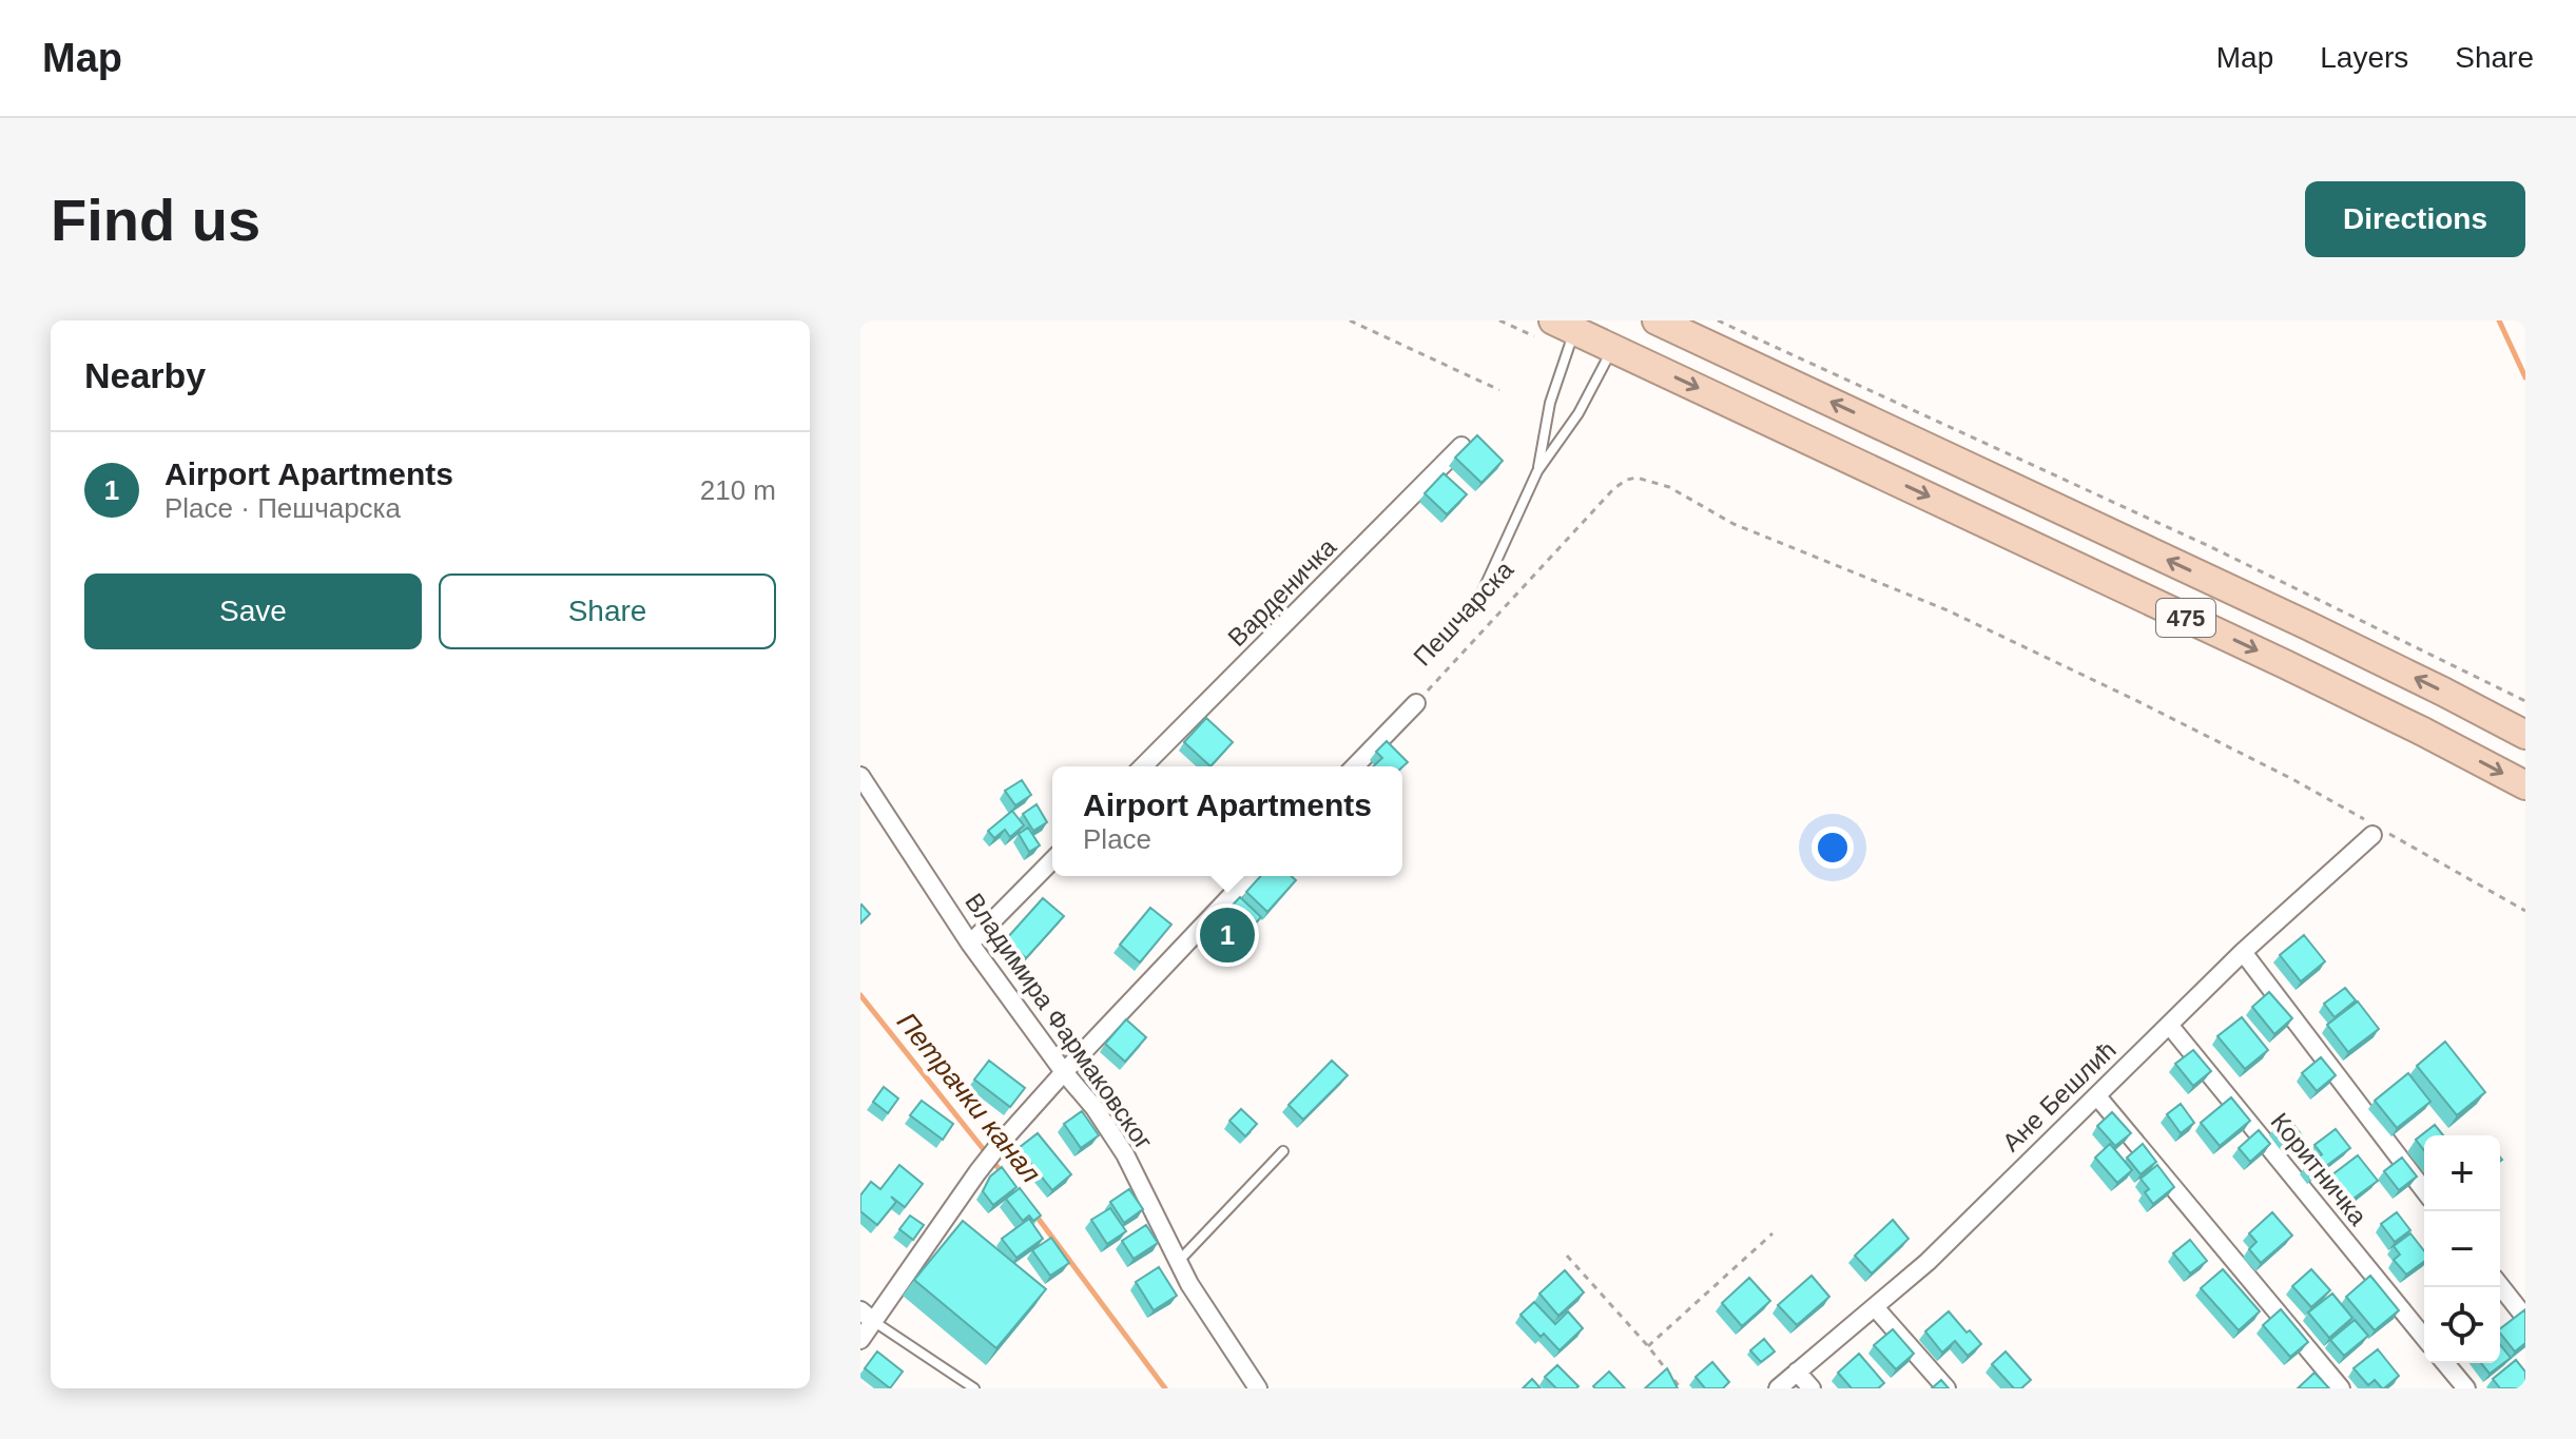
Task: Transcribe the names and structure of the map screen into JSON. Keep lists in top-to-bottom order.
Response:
{
  "streets": {
    "highway": ["475"],
    "street": [
      "Варденичка",
      "Пешчарска",
      "Владимира Фармаковског",
      "Ане Бешлић",
      "Коритничка"
    ]
  },
  "crossings": [
    ["Пешчарска", "Ане Бешлић"],
    ["Ане Бешлић", "Коритничка"]
  ],
  "water": ["Петрачки канал"],
  "page": {
    "header": "Map",
    "nav": ["Map", "Layers", "Share"],
    "buttons": [
      "Directions",
      ["Save", "Share"]
    ],
    "title": "Find us",
    "heading": "Nearby",
    "list": [
      {
        "mark": "1",
        "name": "Airport Apartments",
        "note": "Place · Пешчарска",
        "value": "210 m"
      }
    ],
    "popup": ["Airport Apartments", "Place"],
    "pins": "1",
    "map_buttons": ["+", "−"]
  }
}
